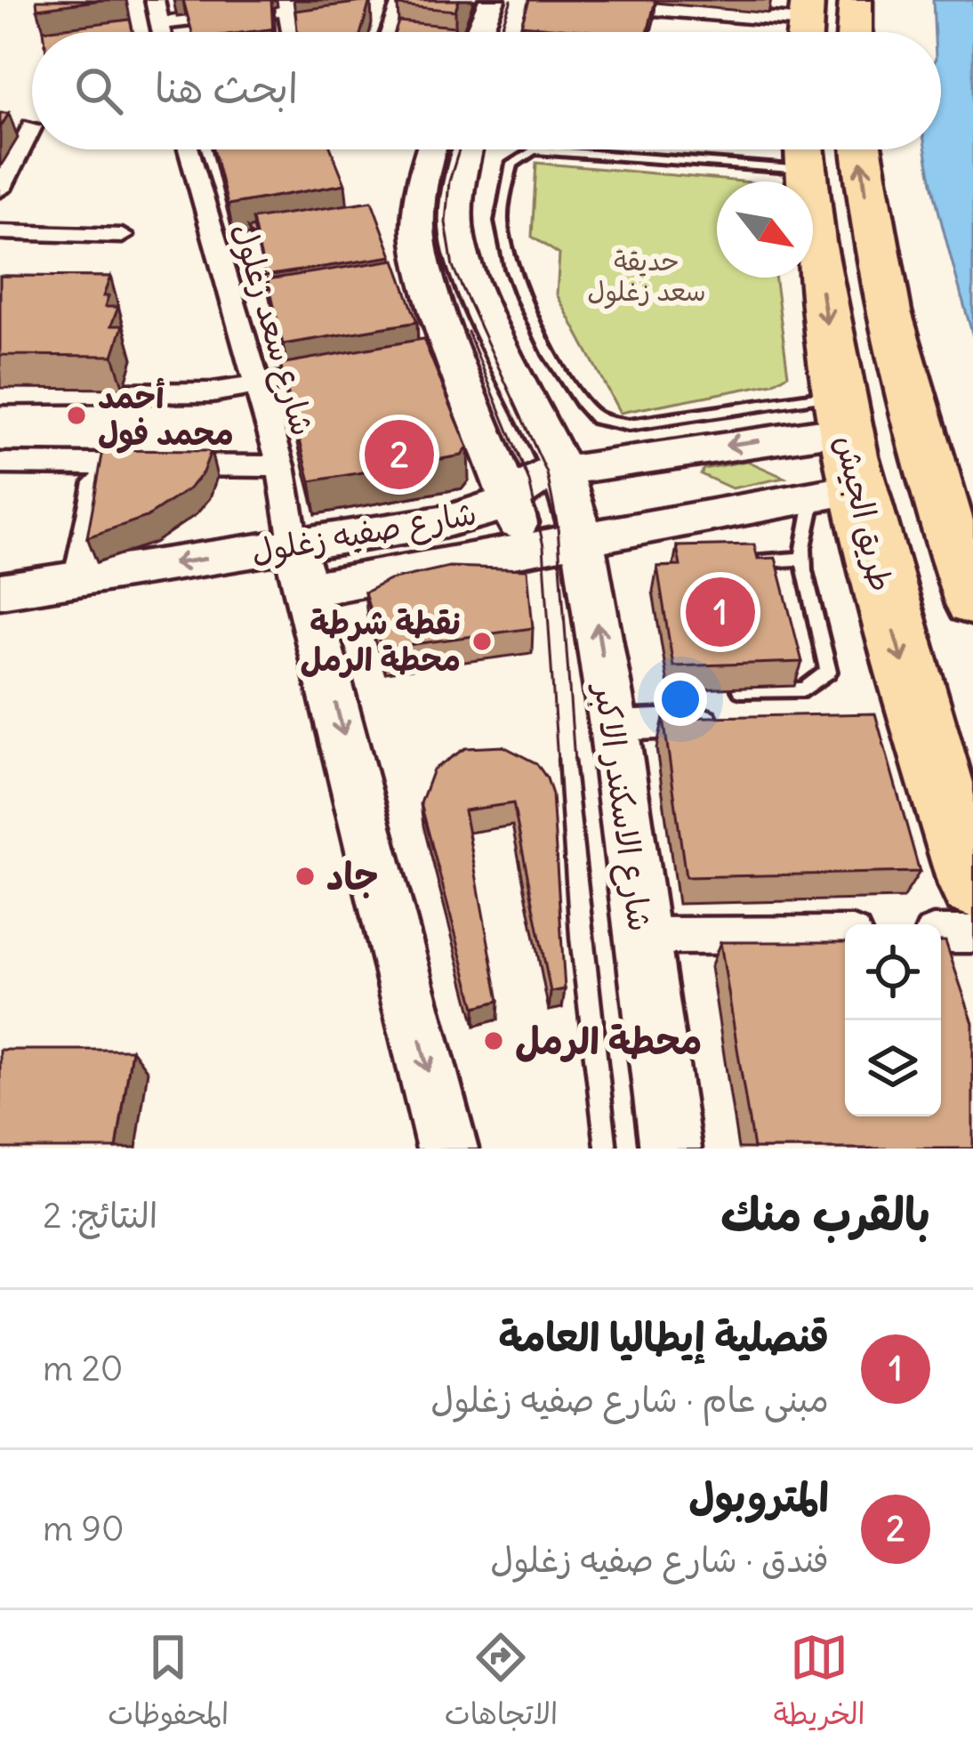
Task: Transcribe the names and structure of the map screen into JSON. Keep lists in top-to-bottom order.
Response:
{
  "streets": {
    "highway": ["طريق الجيش"],
    "main road": ["شارع صفيه زغلول", "شارع الاسكندر الاكبر"],
    "street": ["شارع سعد زغلول"]
  },
  "crossings": [
    ["شارع سعد زغلول", "شارع صفيه زغلول"],
    ["طريق الجيش", "شارع صفيه زغلول"],
    ["شارع صفيه زغلول", "شارع الاسكندر الاكبر"]
  ],
  "parks": ["حديقة سعد زغلول"],
  "places": [
    "أحمد محمد فول",
    "نقطة شرطة محطة الرمل",
    "جاد",
    "محطة الرمل"
  ],
  "north": "bottom right",
  "page": {
    "search": "ابحث هنا",
    "pins": ["2", "1"],
    "heading": ["بالقرب منك", "النتائج: 2"],
    "list": [
      {
        "mark": "1",
        "name": "قنصلية إيطاليا العامة",
        "note": "مبنى عام · شارع صفيه زغلول",
        "value": "20 m"
      },
      {
        "mark": "2",
        "name": "المتروبول",
        "note": "فندق · شارع صفيه زغلول",
        "value": "90 m"
      }
    ],
    "nav": ["الخريطة", "الاتجاهات", "المحفوظات"]
  }
}
